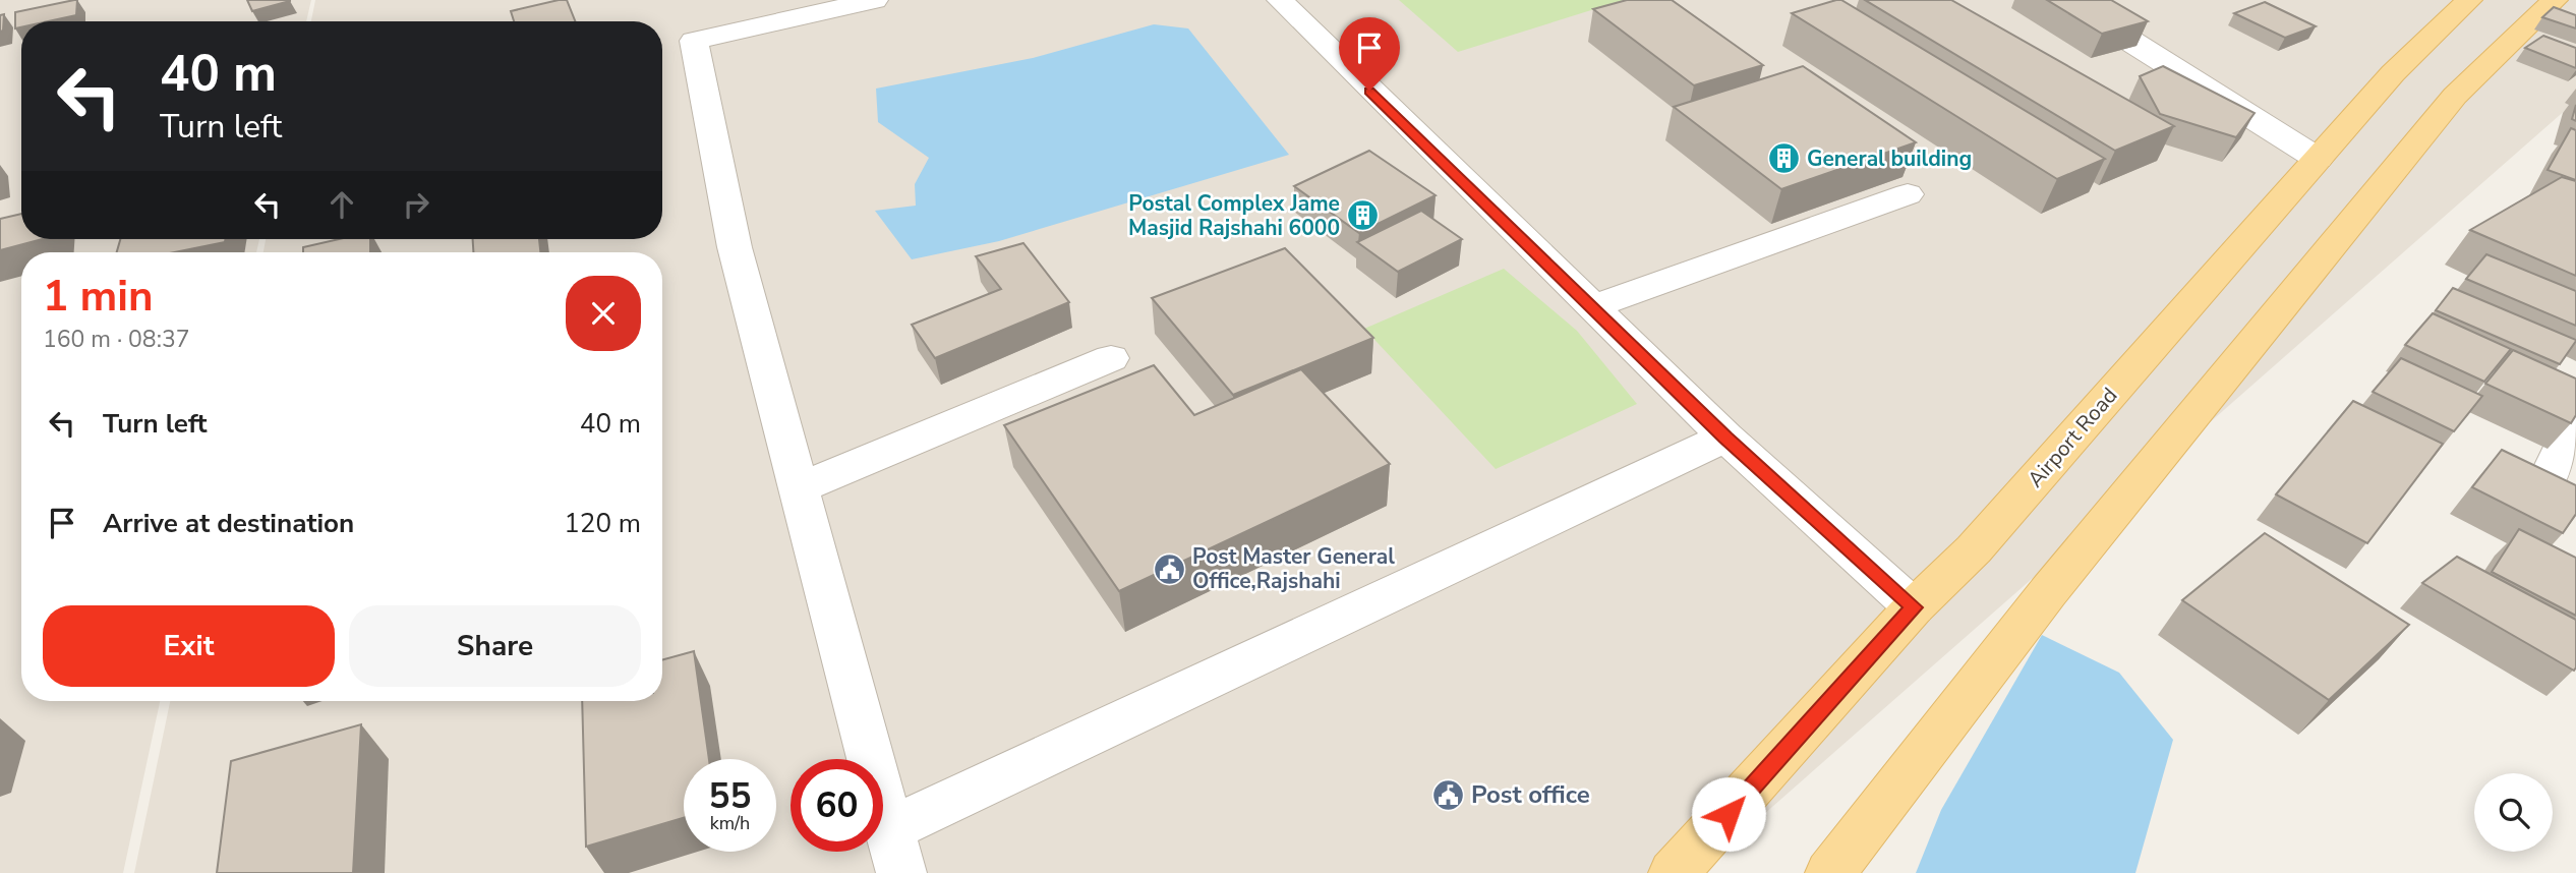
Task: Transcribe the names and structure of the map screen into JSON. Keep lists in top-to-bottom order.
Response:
{
  "streets": {
    "main road": ["Airport Road"]
  },
  "places": {
    "building": ["General building", "Postal Complex Jame Masjid Rajshahi 6000"],
    "public building": ["Post Master General Office,Rajshahi", "Post office"]
  },
  "page": {
    "turn": ["40 m", "Turn left"],
    "heading": ["1 min", "160 m · 08:37"],
    "list": [
      {
        "name": "Turn left",
        "value": "40 m"
      },
      {
        "name": "Arrive at destination",
        "value": "120 m"
      }
    ],
    "buttons": ["Exit", "Share"],
    "speed": "55 km/h",
    "limit": "60"
  }
}
